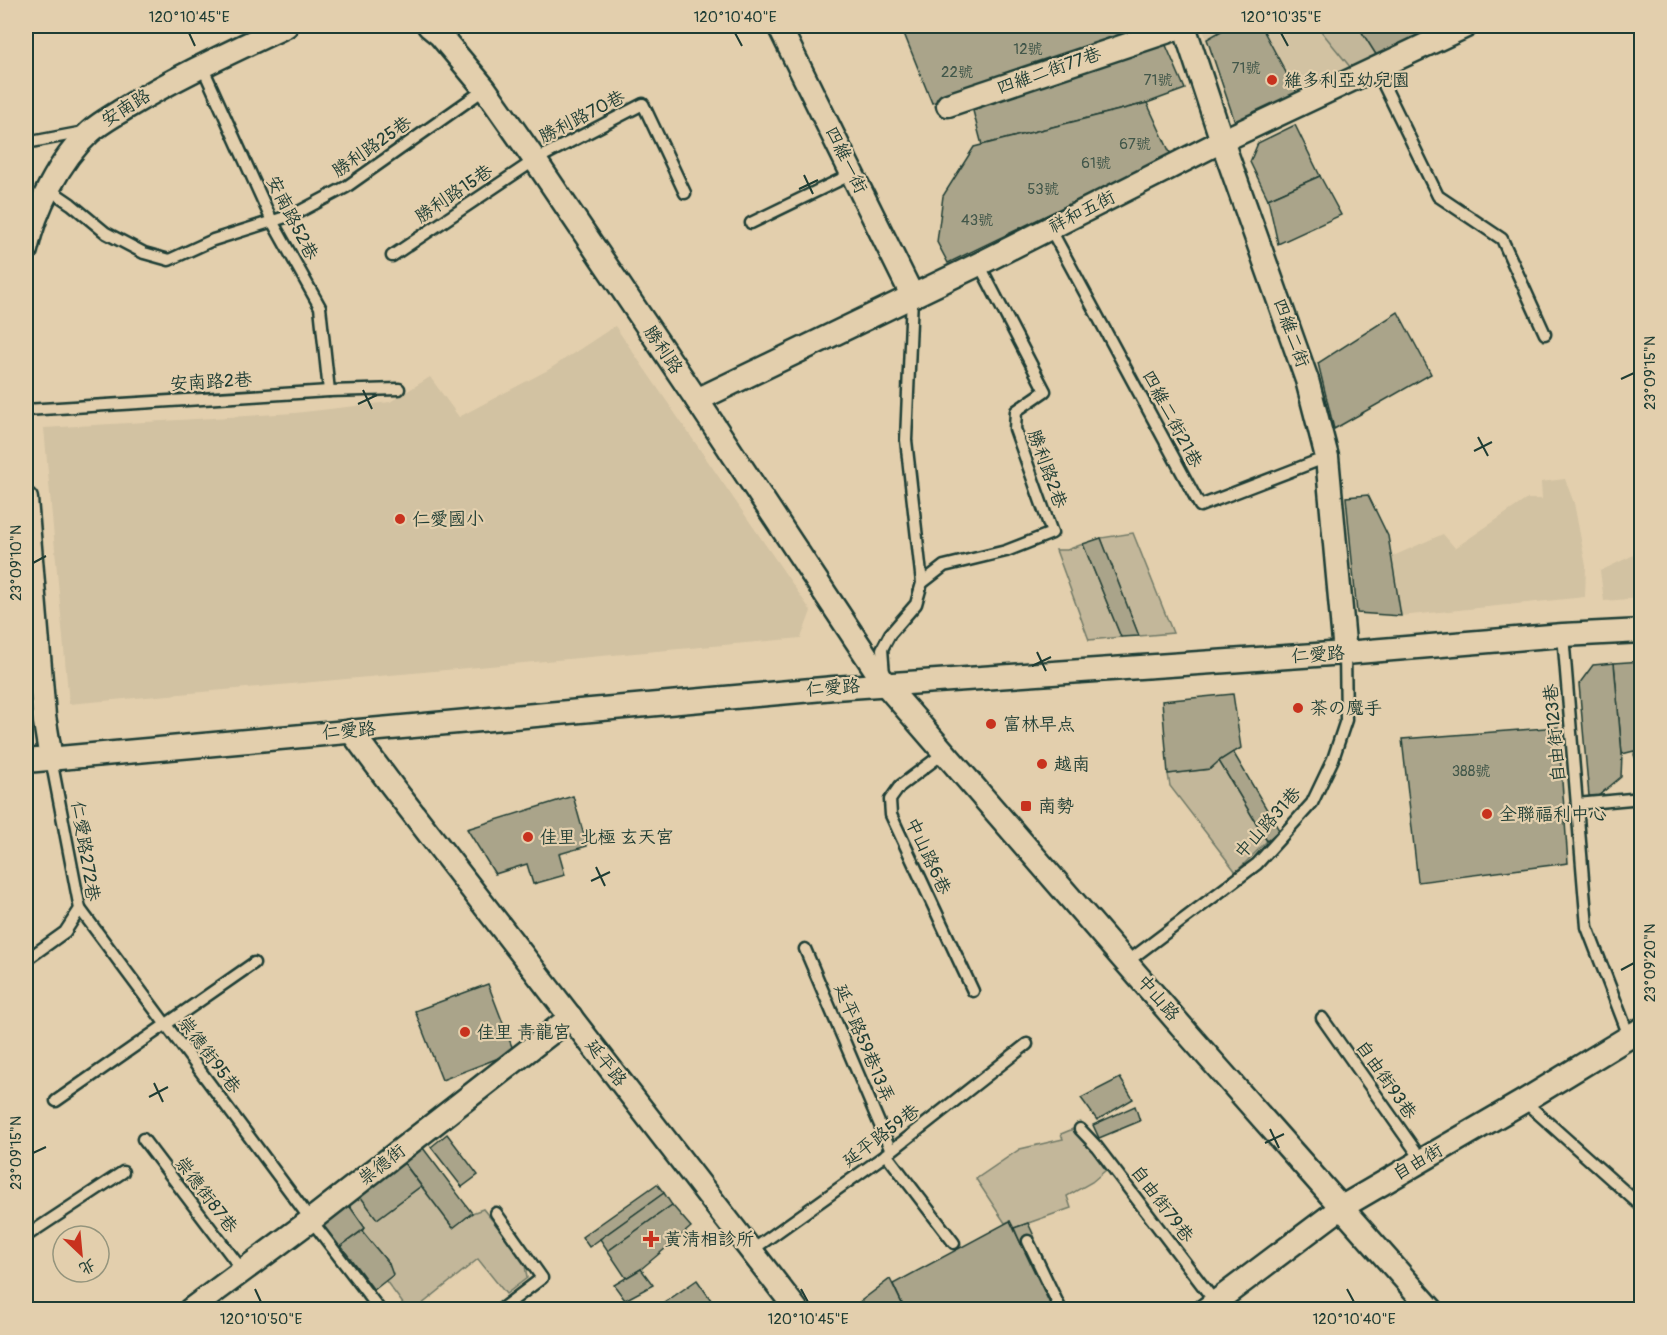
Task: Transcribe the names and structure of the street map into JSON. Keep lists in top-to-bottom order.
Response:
{
  "streets": {
    "street": [
      "四維二街77巷",
      "安南路",
      "四維一街",
      "祥和五街",
      "四維二街",
      "勝利路",
      "仁愛路",
      "中山路",
      "延平路",
      "自由街",
      "祟德街"
    ],
    "lane": [
      "勝利路70巷",
      "勝利路25巷",
      "勝利路15巷",
      "安南路52巷",
      "安南路2巷",
      "四維二街21巷",
      "勝利路2巷",
      "自由街123巷",
      "中山路31巷",
      "仁愛路272巷",
      "中山路6巷",
      "延平路59巷13弄",
      "崇德街95巷",
      "自由街93巷",
      "延平路59巷",
      "崇德街87巷",
      "自由街79巷"
    ]
  },
  "crossings": [
    ["四維二街77巷", "四維二街"],
    ["安南路", "勝利路25巷"],
    ["安南路", "安南路52巷"],
    ["勝利路70巷", "勝利路15巷"],
    ["勝利路70巷", "勝利路"],
    ["勝利路25巷", "安南路52巷"],
    ["勝利路25巷", "勝利路"],
    ["四維一街", "祥和五街"],
    ["勝利路15巷", "勝利路"],
    ["祥和五街", "四維二街"],
    ["祥和五街", "勝利路"],
    ["祥和五街", "四維二街21巷"],
    ["祥和五街", "勝利路2巷"],
    ["安南路52巷", "安南路2巷"],
    ["四維二街", "四維二街21巷"],
    ["四維二街", "仁愛路"],
    ["四維二街", "中山路31巷"],
    ["勝利路", "仁愛路"],
    ["勝利路", "中山路"],
    ["仁愛路", "自由街123巷"],
    ["仁愛路", "中山路31巷"],
    ["仁愛路", "仁愛路272巷"],
    ["仁愛路", "中山路"],
    ["仁愛路", "延平路"],
    ["自由街123巷", "自由街"],
    ["中山路31巷", "中山路"],
    ["仁愛路272巷", "崇德街95巷"],
    ["中山路6巷", "中山路"],
    ["中山路", "自由街"],
    ["延平路59巷13弄", "延平路59巷"],
    ["崇德街95巷", "祟德街"],
    ["延平路", "延平路59巷"],
    ["延平路", "祟德街"],
    ["自由街93巷", "自由街"],
    ["自由街", "自由街79巷"],
    ["祟德街", "崇德街87巷"]
  ],
  "places": {
    "other": [
      "維多利亞幼兒園",
      "仁愛國小",
      "茶の魔手",
      "富林早点",
      "越南",
      "全聯福利中心",
      "佳里 北極 玄天宮",
      "佳里 青龍宮"
    ],
    "transit": ["南勢"],
    "health": ["黃清相診所"]
  },
  "house_numbers": [
    "12號",
    "71號",
    "22號",
    "71號",
    "67號",
    "61號",
    "53號",
    "43號",
    "388號"
  ],
  "north": "bottom right",
  "coordinates": [
    "120°10'45\"E",
    "120°10'40\"E",
    "120°10'35\"E",
    "23°09'15\"N",
    "23°09'10\"N",
    "23°09'20\"N",
    "120°10'50\"E"
  ]
}
